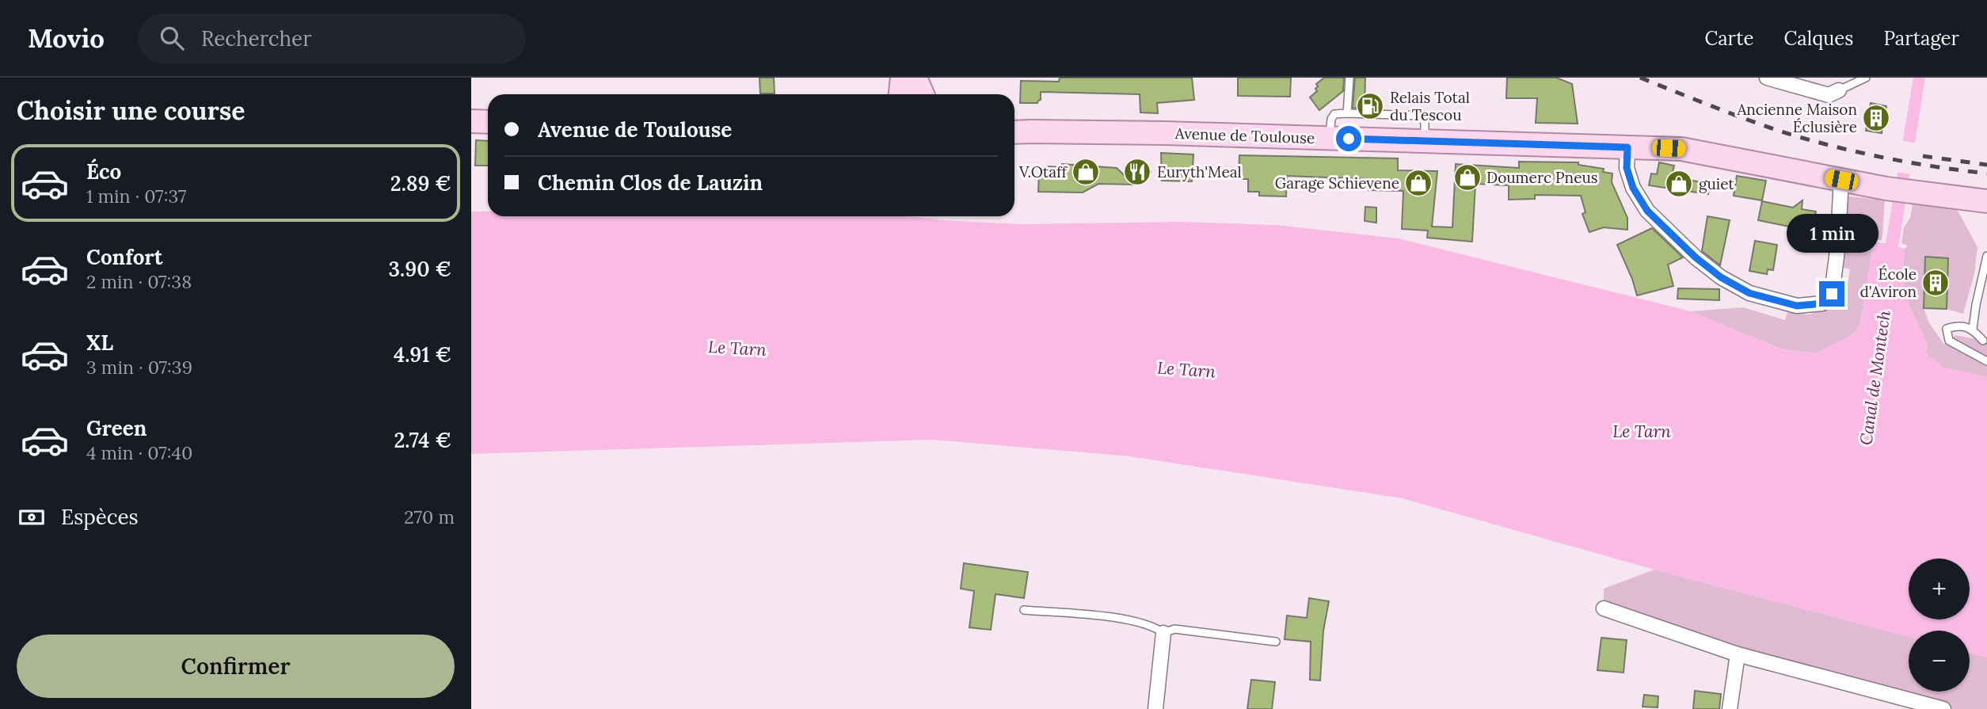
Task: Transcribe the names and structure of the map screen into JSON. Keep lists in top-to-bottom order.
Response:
{
  "streets": {
    "main road": ["Avenue de Toulouse"]
  },
  "water": ["Le Tarn", "Canal de Montech"],
  "places": {
    "fuel station": ["Relais Total du Tescou"],
    "building": ["Ancienne Maison Éclusière", "École d'Aviron"],
    "shop": [
      "V.Otaff",
      "Doumerc Pneus",
      "Garage Schievene",
      "guiet"
    ],
    "restaurant": ["Euryth'Meal"]
  },
  "page": {
    "header": "Movio",
    "search": "Rechercher",
    "nav": ["Carte", "Calques", "Partager"],
    "heading": "Choisir une course",
    "banner": ["Avenue de Toulouse", "Chemin Clos de Lauzin"],
    "list": [
      {
        "name": "Éco",
        "note": "1 min · 07:37",
        "value": "2.89 €"
      },
      {
        "name": "Confort",
        "note": "2 min · 07:38",
        "value": "3.90 €"
      },
      {
        "name": "XL",
        "note": "3 min · 07:39",
        "value": "4.91 €"
      },
      {
        "name": "Green",
        "note": "4 min · 07:40",
        "value": "2.74 €"
      }
    ],
    "bubble": "1 min",
    "pay": ["Espèces", "270 m"],
    "map_buttons": ["+", "−"],
    "buttons": "Confirmer"
  }
}
